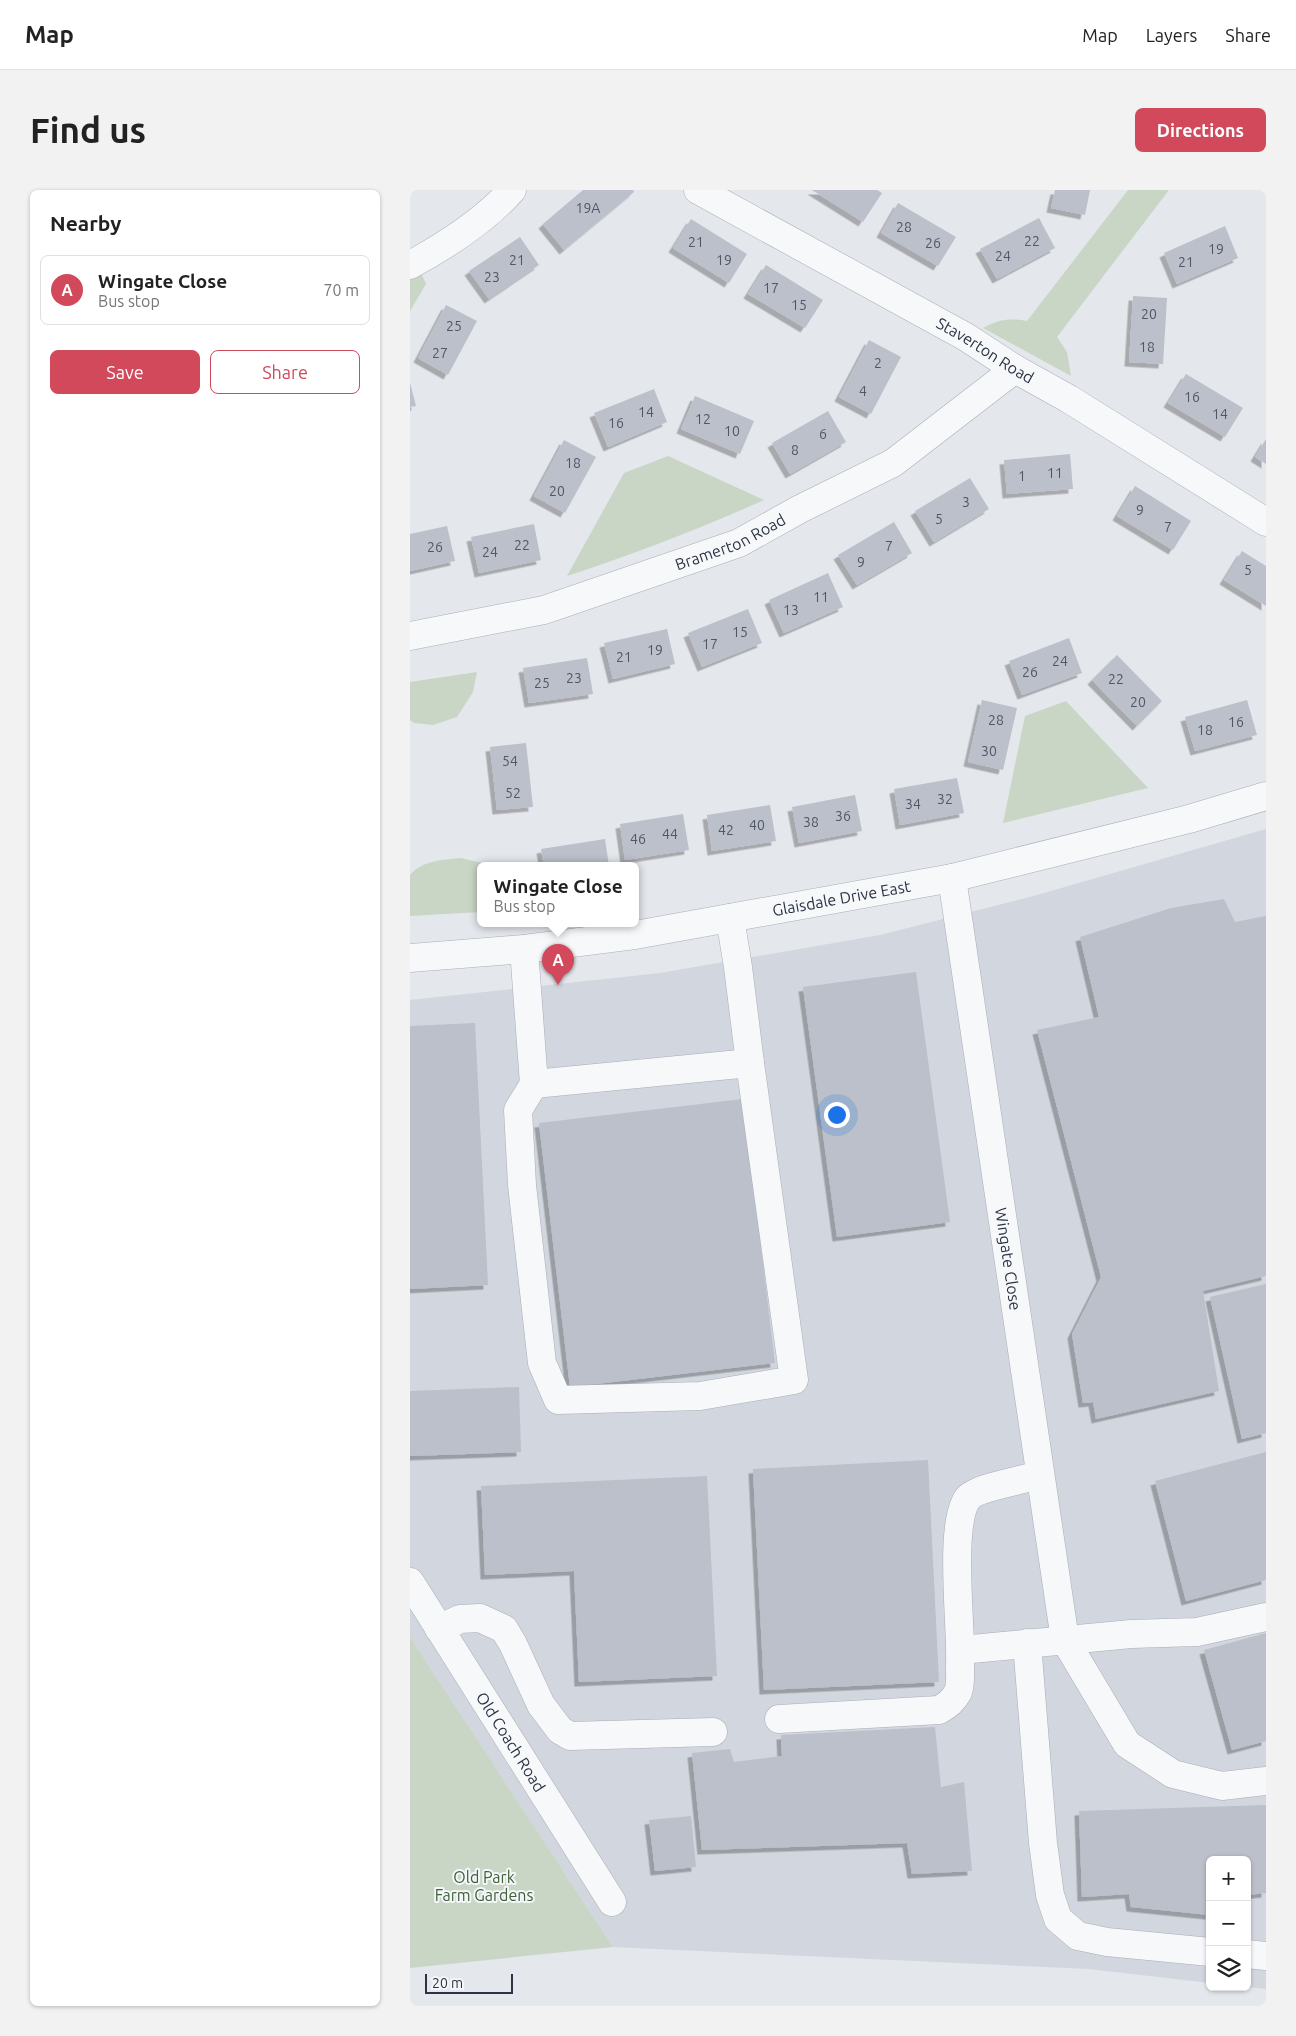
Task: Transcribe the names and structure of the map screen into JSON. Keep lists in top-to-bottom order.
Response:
{
  "streets": {
    "street": [
      "Staverton Road",
      "Bramerton Road",
      "Glaisdale Drive East",
      "Wingate Close",
      "Old Coach Road"
    ]
  },
  "crossings": [
    ["Staverton Road", "Bramerton Road"],
    ["Glaisdale Drive East", "Wingate Close"]
  ],
  "parks": ["Old Park Farm Gardens"],
  "house_numbers": [
    "19A",
    "28",
    "22",
    "21",
    "26",
    "19",
    "24",
    "21",
    "19",
    "21",
    "23",
    "17",
    "15",
    "20",
    "25",
    "18",
    "27",
    "2",
    "4",
    "16",
    "14",
    "14",
    "12",
    "16",
    "10",
    "6",
    "8",
    "18",
    "11",
    "1",
    "20",
    "3",
    "9",
    "5",
    "7",
    "22",
    "7",
    "26",
    "24",
    "9",
    "5",
    "11",
    "13",
    "15",
    "17",
    "19",
    "21",
    "24",
    "26",
    "23",
    "22",
    "25",
    "20",
    "28",
    "16",
    "18",
    "30",
    "54",
    "52",
    "32",
    "34",
    "36",
    "38",
    "40",
    "42",
    "44",
    "46"
  ],
  "scale_bar": "20 m",
  "page": {
    "header": "Map",
    "nav": ["Map", "Layers", "Share"],
    "buttons": [
      "Directions",
      ["Save", "Share"]
    ],
    "title": "Find us",
    "heading": "Nearby",
    "list": [
      {
        "mark": "A",
        "name": "Wingate Close",
        "note": "Bus stop",
        "value": "70 m"
      }
    ],
    "popup": ["Wingate Close", "Bus stop"],
    "pins": "A",
    "map_buttons": ["+", "−"],
    "scale": "20 m"
  }
}
